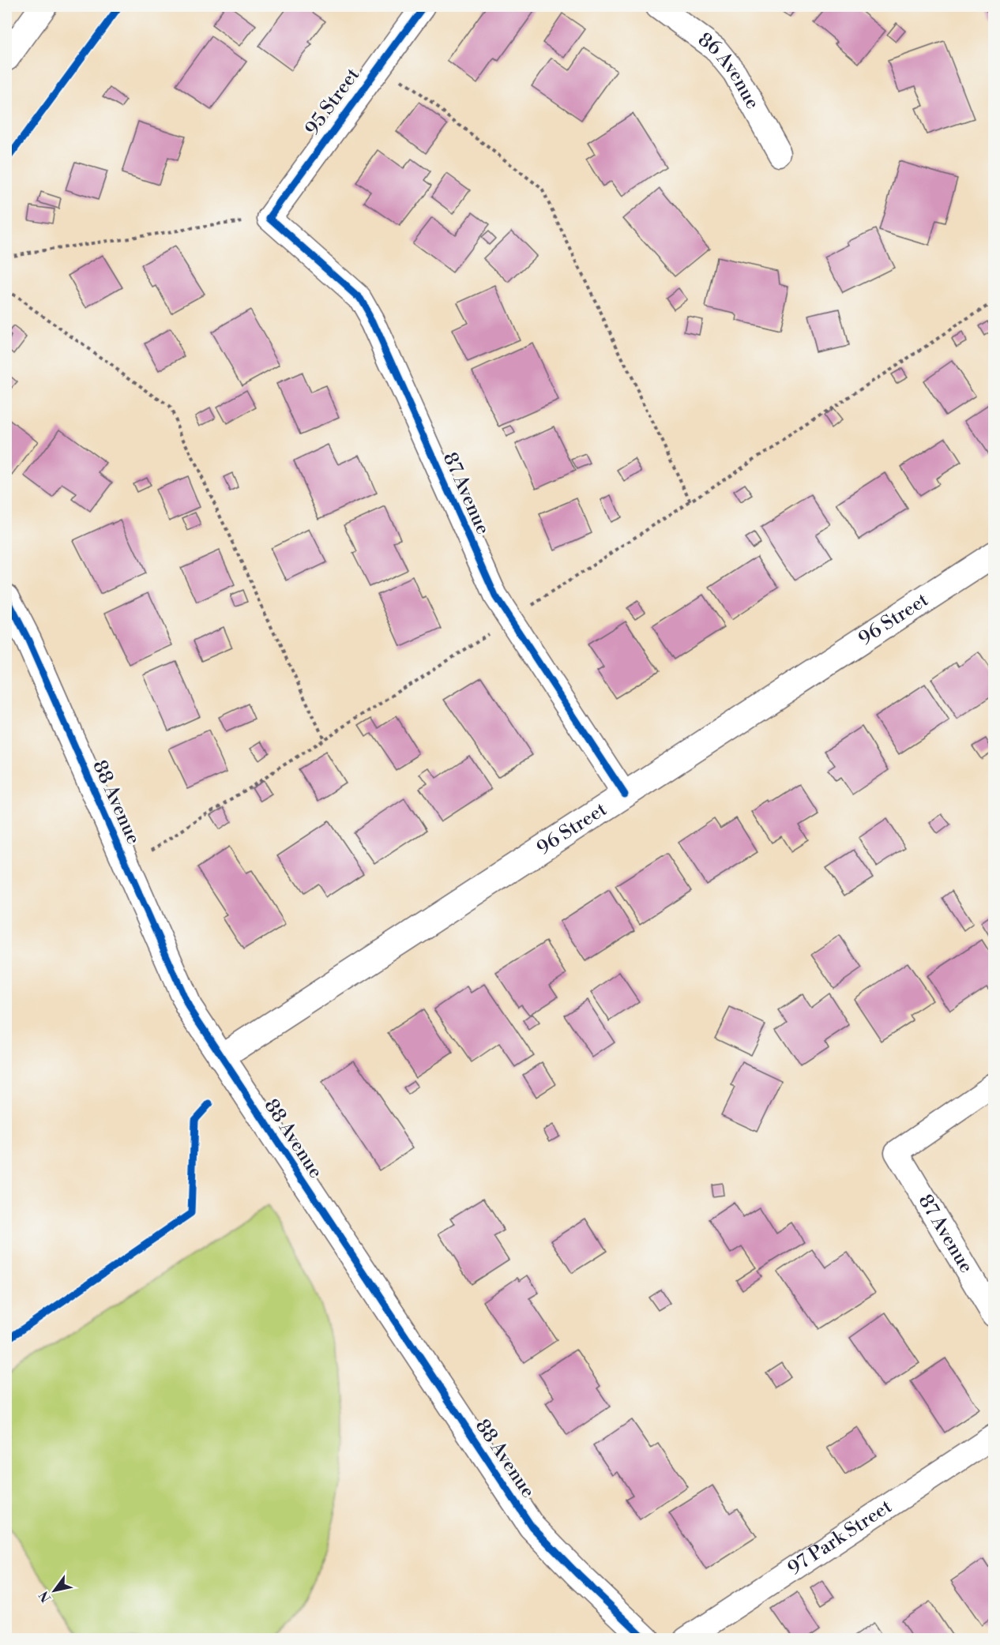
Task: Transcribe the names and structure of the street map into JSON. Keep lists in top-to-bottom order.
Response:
{
  "streets": {
    "street": [
      "86 Avenue",
      "95 Street",
      "87 Avenue",
      "96 Street",
      "88 Avenue",
      "97 Park Street"
    ]
  },
  "crossings": [
    ["95 Street", "87 Avenue"],
    ["87 Avenue", "96 Street"],
    ["96 Street", "88 Avenue"]
  ],
  "north": "bottom left"
}
